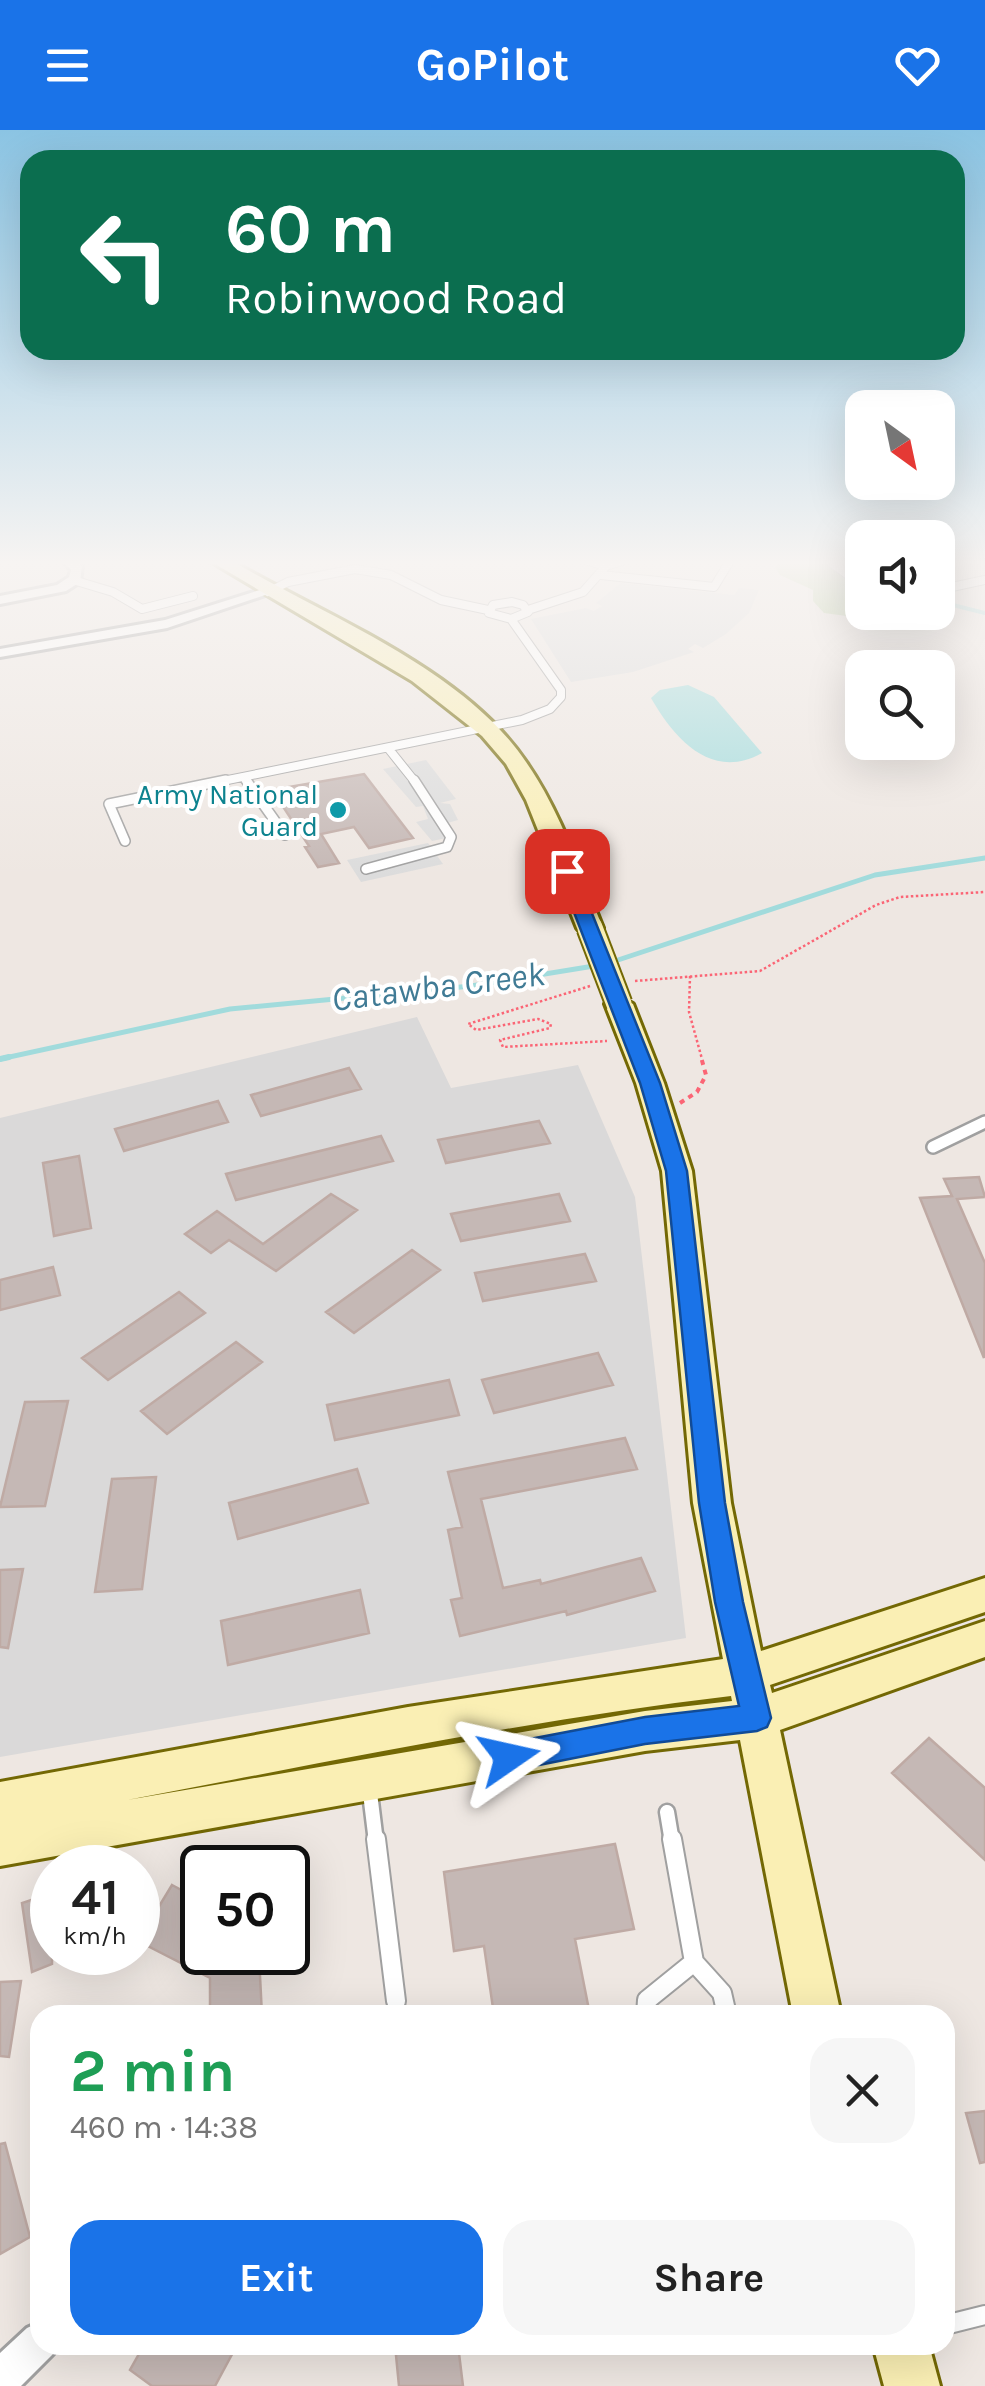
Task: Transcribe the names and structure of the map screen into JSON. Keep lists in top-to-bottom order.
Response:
{
  "water": ["Catawba Creek"],
  "places": ["Army National Guard"],
  "north": "bottom right",
  "page": {
    "header": "GoPilot",
    "turn": ["60 m", "Robinwood Road"],
    "speed": "41 km/h",
    "limit": "50",
    "heading": ["2 min", "460 m · 14:38"],
    "buttons": ["Exit", "Share"]
  }
}
